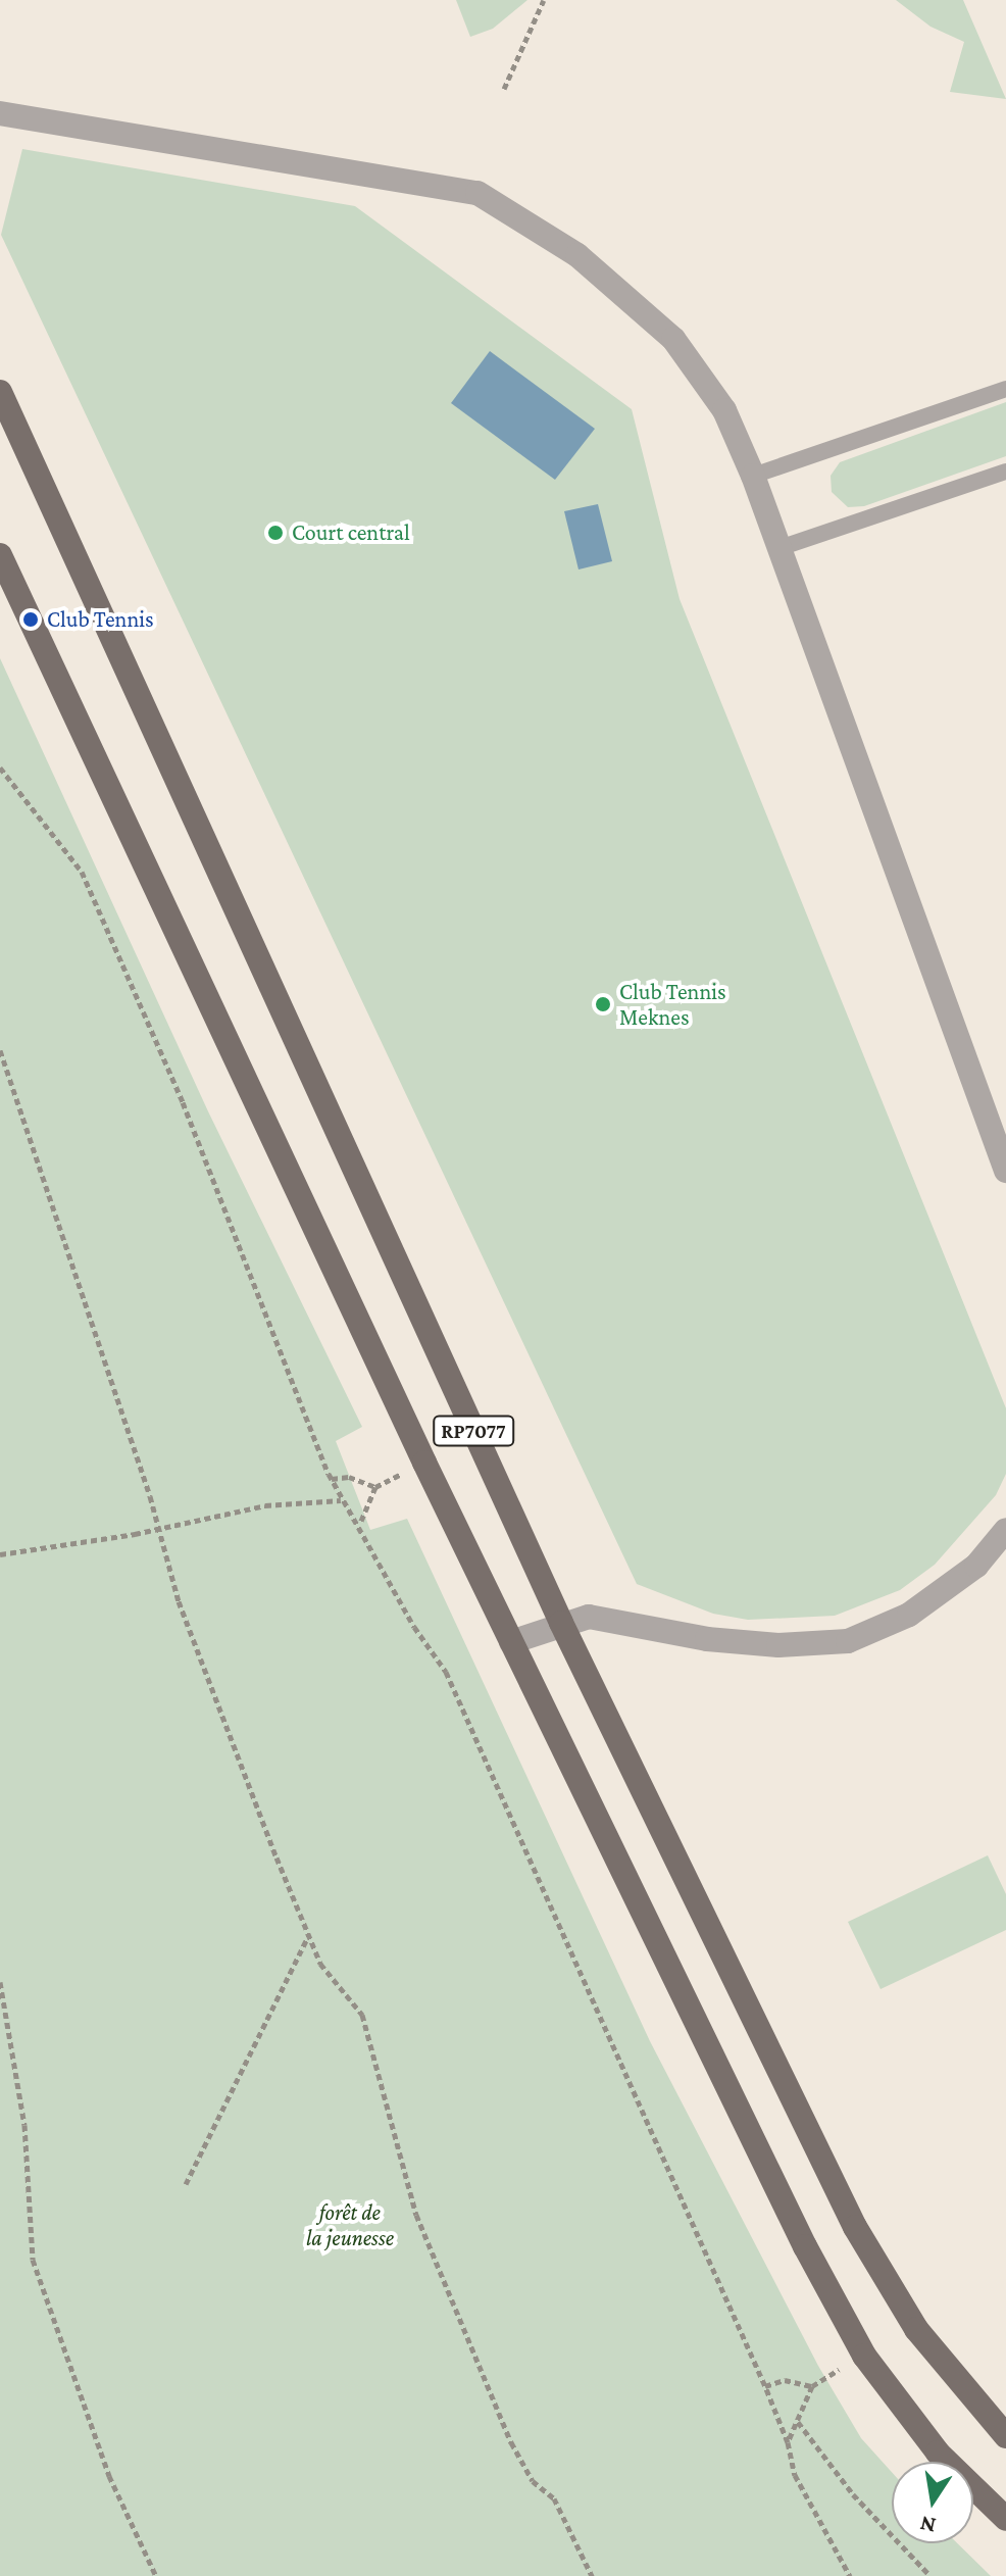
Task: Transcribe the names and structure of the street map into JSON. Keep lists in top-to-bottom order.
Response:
{
  "streets": {
    "main road": ["RP7077"]
  },
  "parks": ["forêt de la jeunesse"],
  "places": ["Court central", "Club Tennis", "Club Tennis Meknes"],
  "north": "bottom"
}
